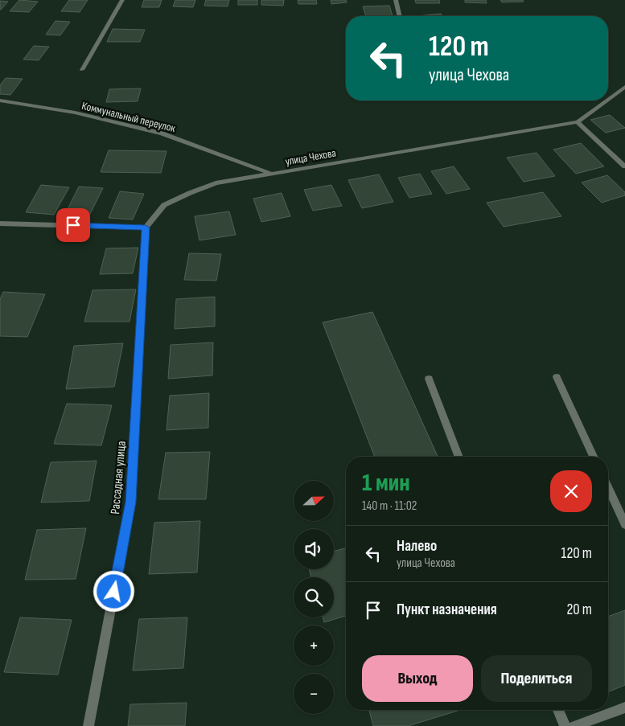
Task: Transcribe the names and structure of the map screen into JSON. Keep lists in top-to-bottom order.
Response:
{
  "streets": {
    "street": ["Коммунальный переулок", "улица Чехова", "Рассадная улица"]
  },
  "crossings": [
    ["Коммунальный переулок", "улица Чехова"],
    ["улица Чехова", "Рассадная улица"]
  ],
  "north": "right",
  "page": {
    "turn": ["120 m", "улица Чехова"],
    "heading": ["1 мин", "140 m · 11:02"],
    "map_buttons": ["+", "−"],
    "list": [
      {
        "name": "Налево",
        "note": "улица Чехова",
        "value": "120 m"
      },
      {
        "name": "Пункт назначения",
        "value": "20 m"
      }
    ],
    "buttons": ["Выход", "Поделиться"]
  }
}
